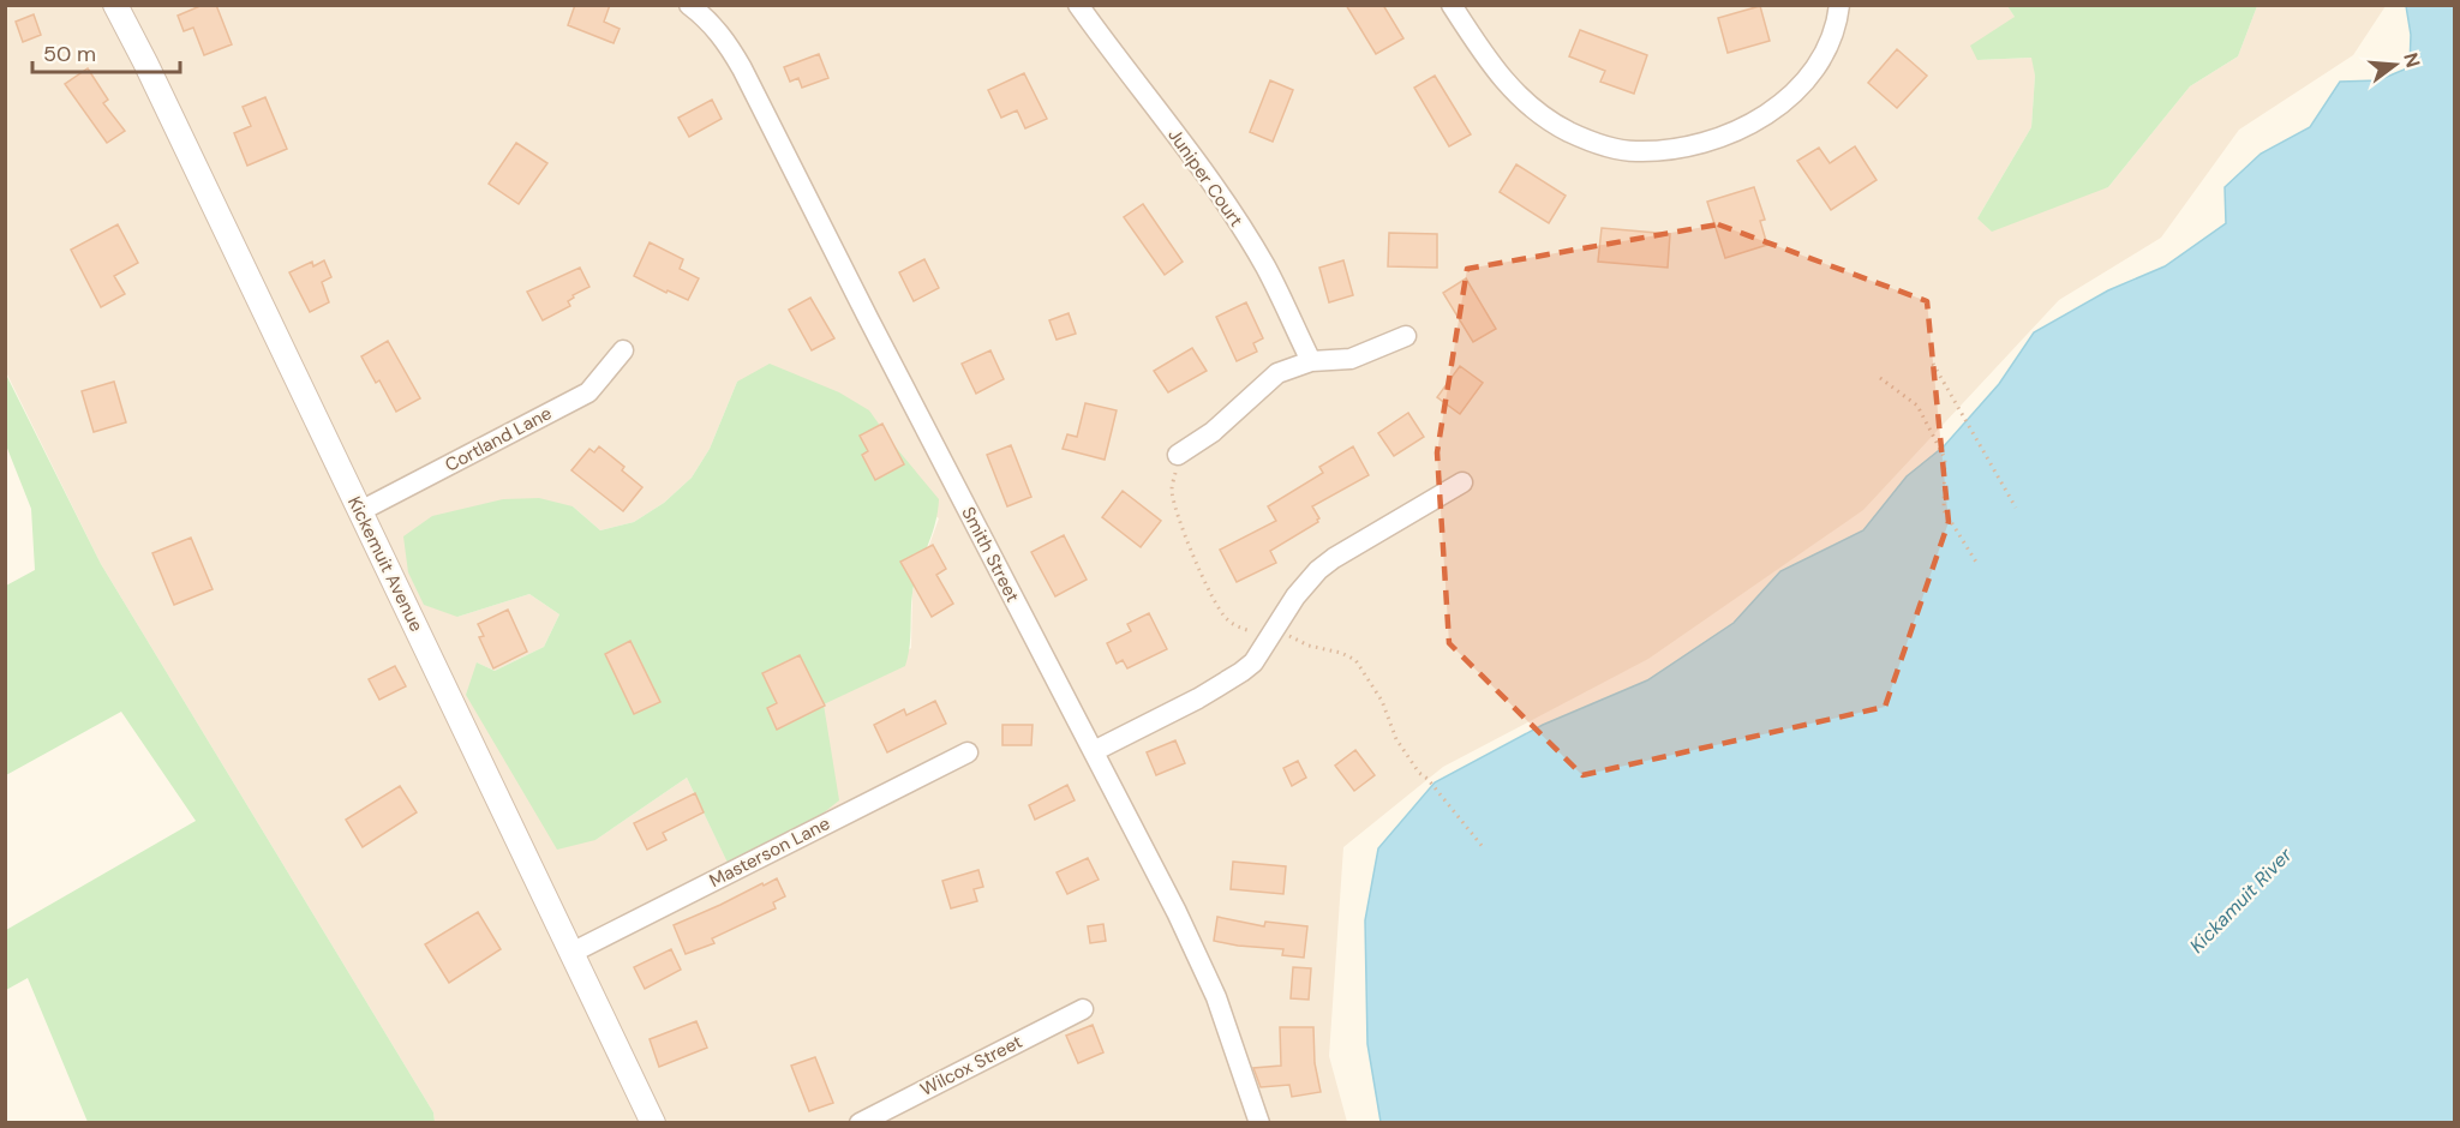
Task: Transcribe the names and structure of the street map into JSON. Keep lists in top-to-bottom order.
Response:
{
  "streets": {
    "street": [
      "Juniper Court",
      "Cortland Lane",
      "Smith Street",
      "Kickemuit Avenue",
      "Masterson Lane",
      "Wilcox Street"
    ]
  },
  "crossings": [
    ["Cortland Lane", "Kickemuit Avenue"],
    ["Kickemuit Avenue", "Masterson Lane"]
  ],
  "water": ["Kickamuit River"],
  "scale_bar": "50 m",
  "north": "right"
}
